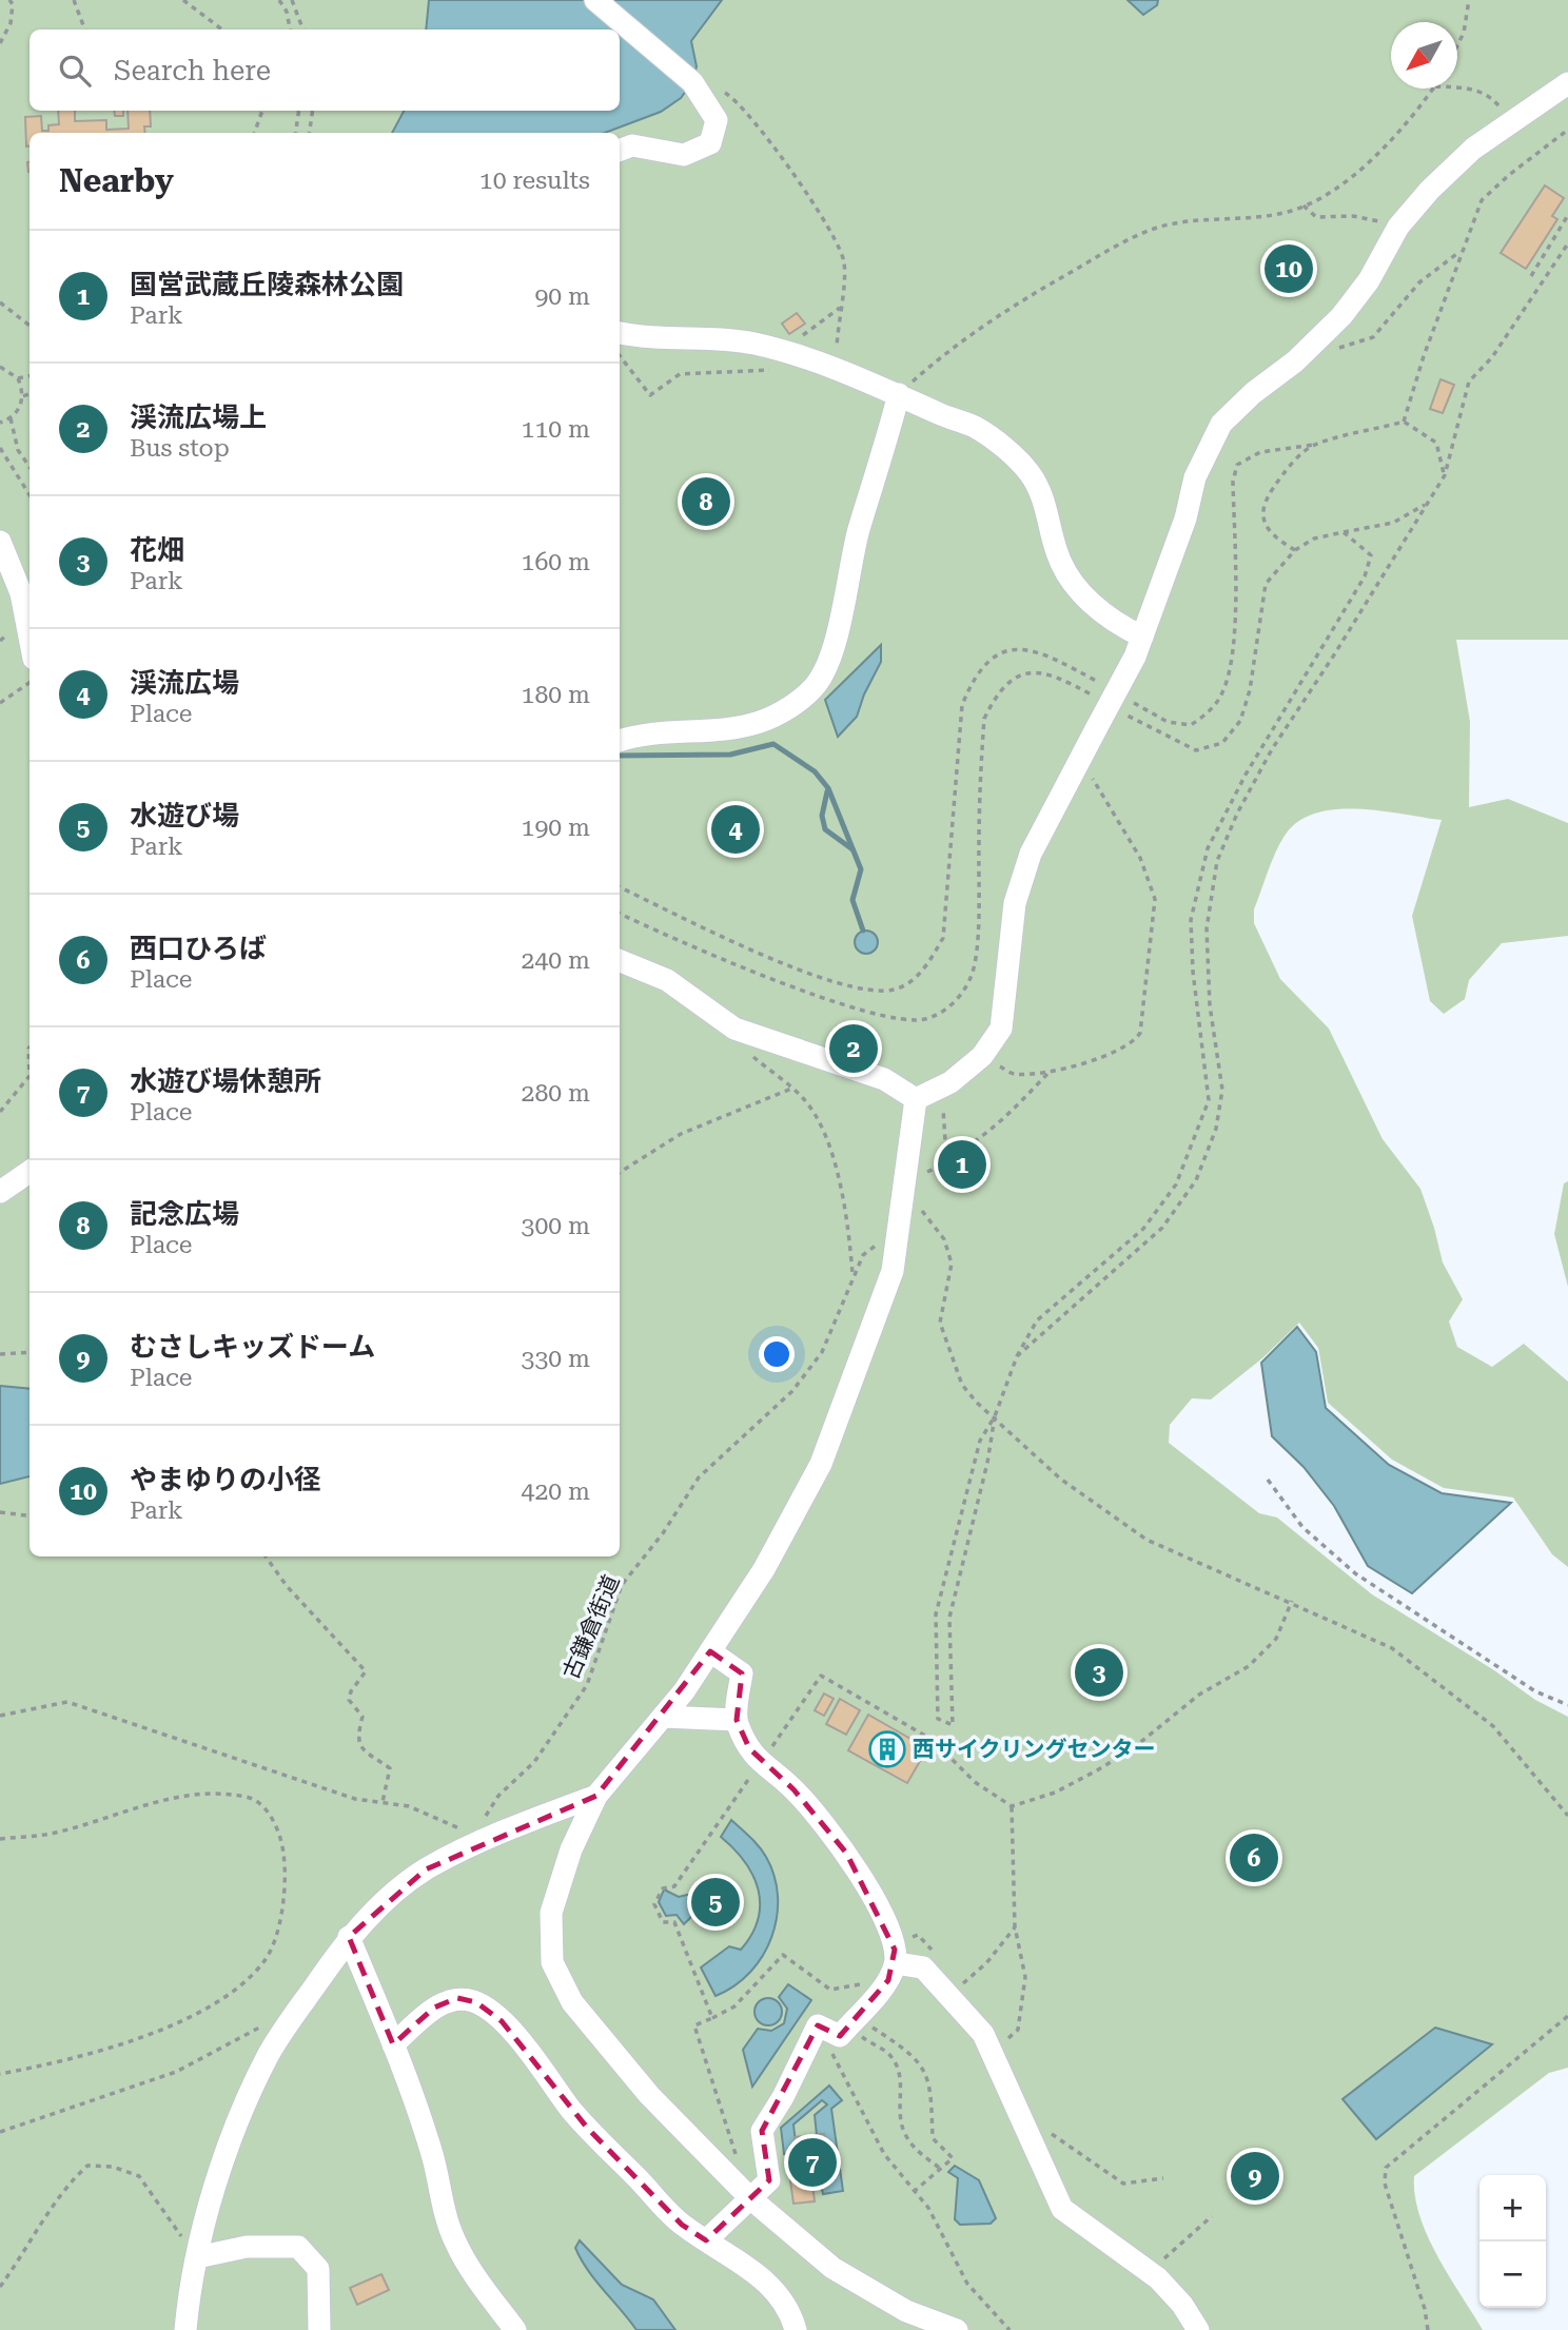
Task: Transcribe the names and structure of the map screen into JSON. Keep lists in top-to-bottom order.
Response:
{
  "streets": {
    "path": ["古鎌倉街道"]
  },
  "places": {
    "building": ["西サイクリングセンター"]
  },
  "north": "bottom left",
  "page": {
    "search": "Search here",
    "heading": ["Nearby", "10 results"],
    "list": [
      {
        "mark": "1",
        "name": "国営武蔵丘陵森林公園",
        "note": "Park",
        "value": "90 m"
      },
      {
        "mark": "2",
        "name": "渓流広場上",
        "note": "Bus stop",
        "value": "110 m"
      },
      {
        "mark": "3",
        "name": "花畑",
        "note": "Park",
        "value": "160 m"
      },
      {
        "mark": "4",
        "name": "渓流広場",
        "note": "Place",
        "value": "180 m"
      },
      {
        "mark": "5",
        "name": "水遊び場",
        "note": "Park",
        "value": "190 m"
      },
      {
        "mark": "6",
        "name": "西口ひろば",
        "note": "Place",
        "value": "240 m"
      },
      {
        "mark": "7",
        "name": "水遊び場休憩所",
        "note": "Place",
        "value": "280 m"
      },
      {
        "mark": "8",
        "name": "記念広場",
        "note": "Place",
        "value": "300 m"
      },
      {
        "mark": "9",
        "name": "むさしキッズドーム",
        "note": "Place",
        "value": "330 m"
      },
      {
        "mark": "10",
        "name": "やまゆりの小径",
        "note": "Park",
        "value": "420 m"
      }
    ],
    "pins": [
      "10",
      "8",
      "4",
      "2",
      "1",
      "3",
      "6",
      "5",
      "7",
      "9"
    ],
    "map_buttons": ["+", "−"]
  }
}
